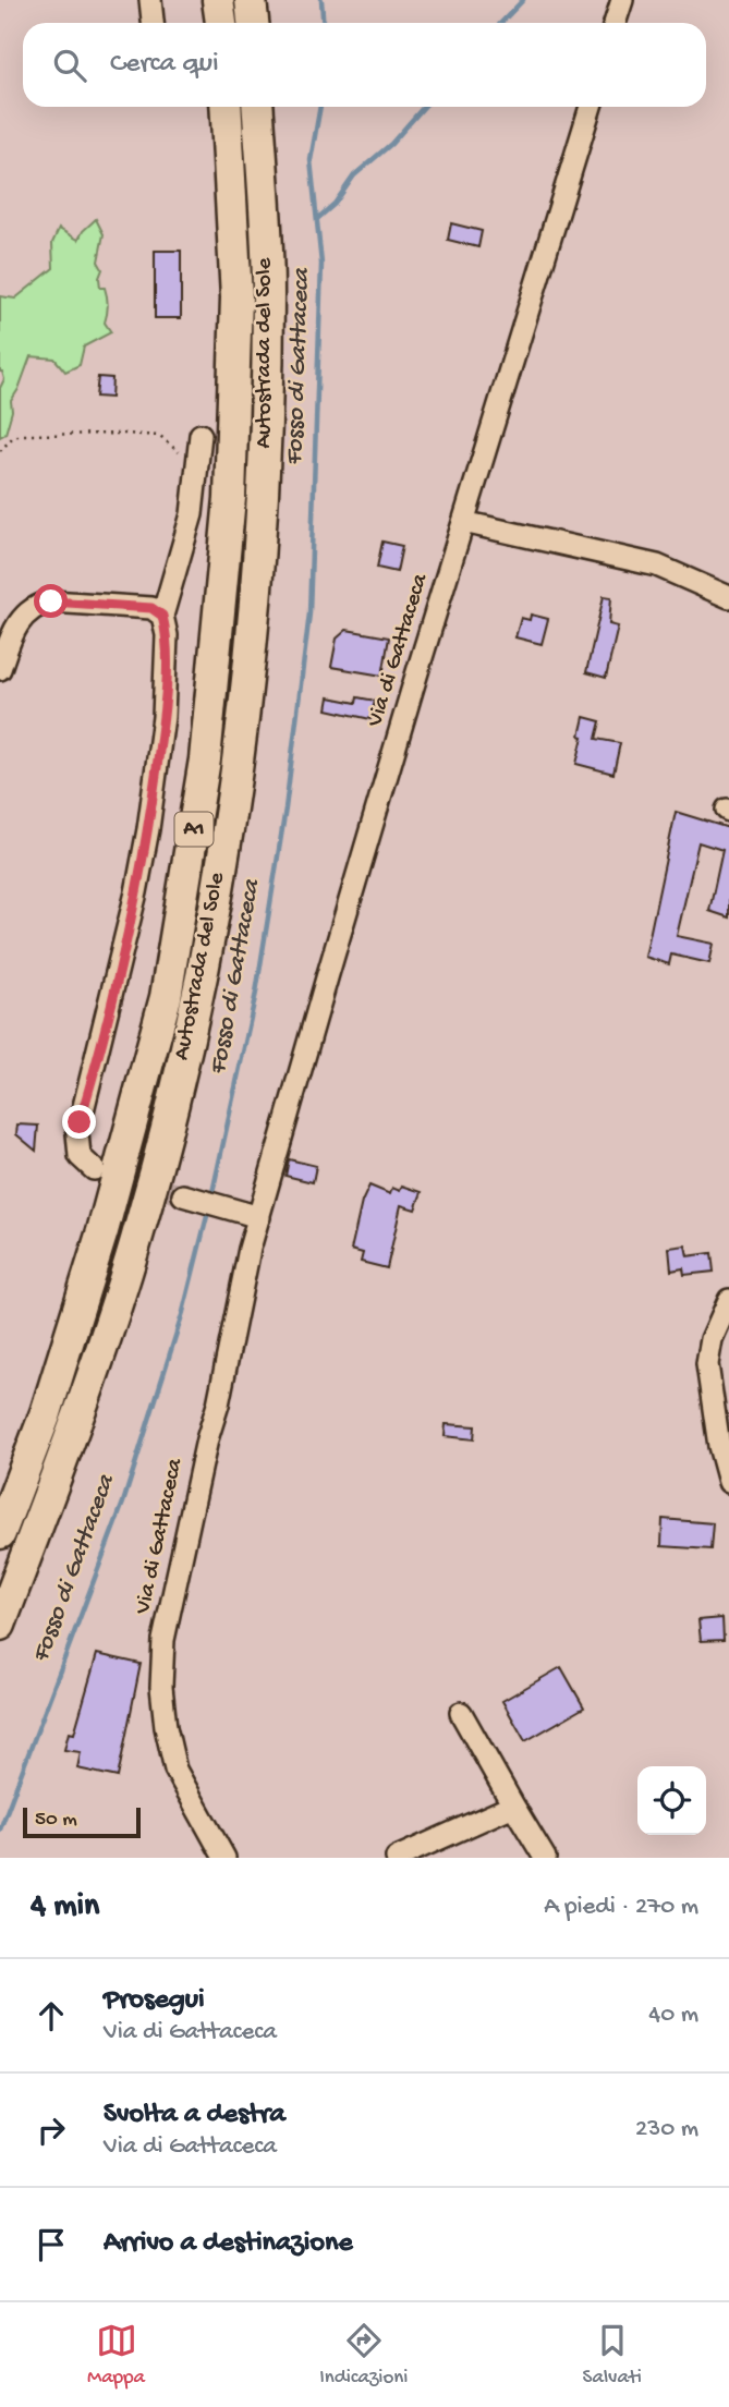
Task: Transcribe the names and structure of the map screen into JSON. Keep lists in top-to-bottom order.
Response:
{
  "streets": {
    "highway": ["Autostrada del Sole", "A1"],
    "street": ["Via di Gattaceca"]
  },
  "water": ["Fosso di Gattaceca"],
  "scale_bar": "50 m",
  "page": {
    "search": "Cerca qui",
    "scale": "50 m",
    "heading": ["4 min", "A piedi · 270 m"],
    "list": [
      ["Prosegui", "Via di Gattaceca", "40 m"],
      ["Svolta a destra", "Via di Gattaceca", "230 m"],
      "Arrivo a destinazione"
    ],
    "nav": ["Mappa", "Indicazioni", "Salvati"]
  }
}
